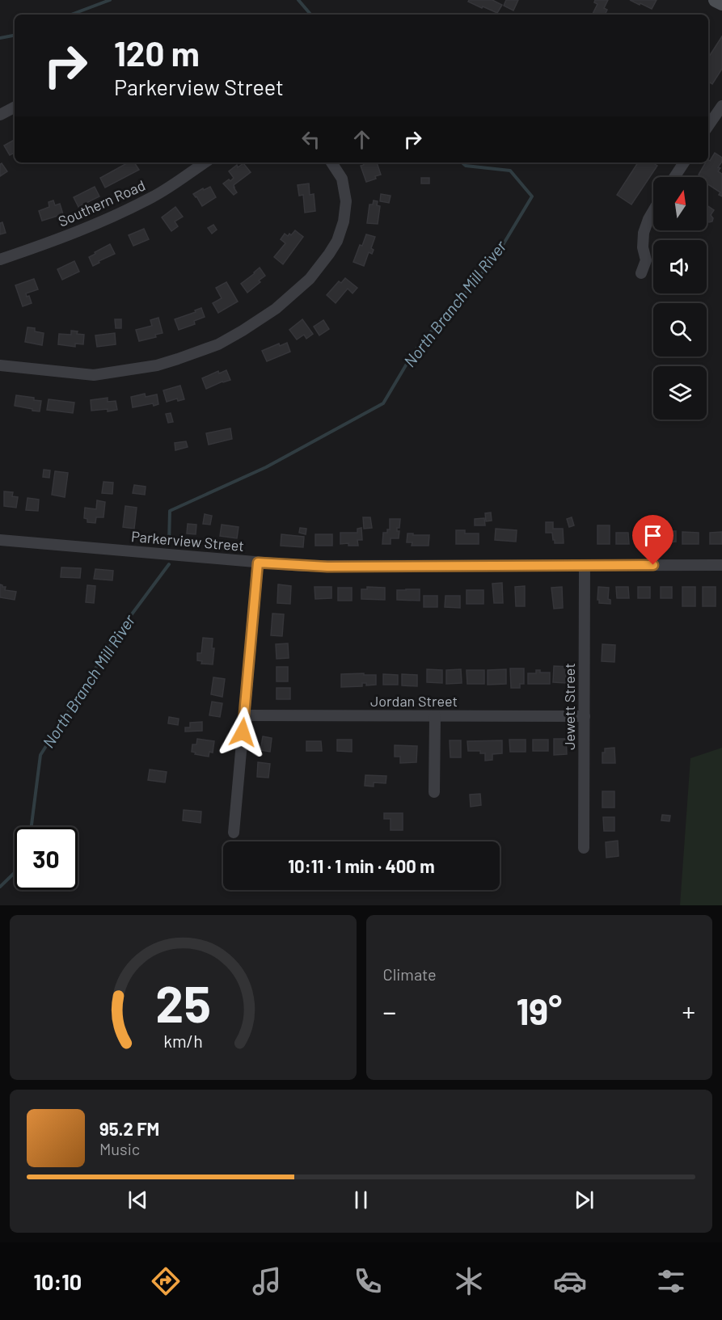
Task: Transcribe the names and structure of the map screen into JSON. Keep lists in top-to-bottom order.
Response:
{
  "streets": {
    "street": [
      "Southern Road",
      "Parkerview Street",
      "Jordan Street",
      "Jewett Street"
    ]
  },
  "crossings": [
    ["Parkerview Street", "Jewett Street"],
    ["Jordan Street", "Jewett Street"]
  ],
  "water": ["North Branch Mill River"],
  "north": "top",
  "page": {
    "turn": ["120 m", "Parkerview Street"],
    "limit": "30",
    "trip": "10:11 · 1 min · 400 m",
    "tile": "Climate",
    "heat": ["−", "19°", "+"],
    "song": ["95.2 FM", "Music"],
    "tabs": "10:10",
    "gauge": ["25", "km/h"]
  }
}
